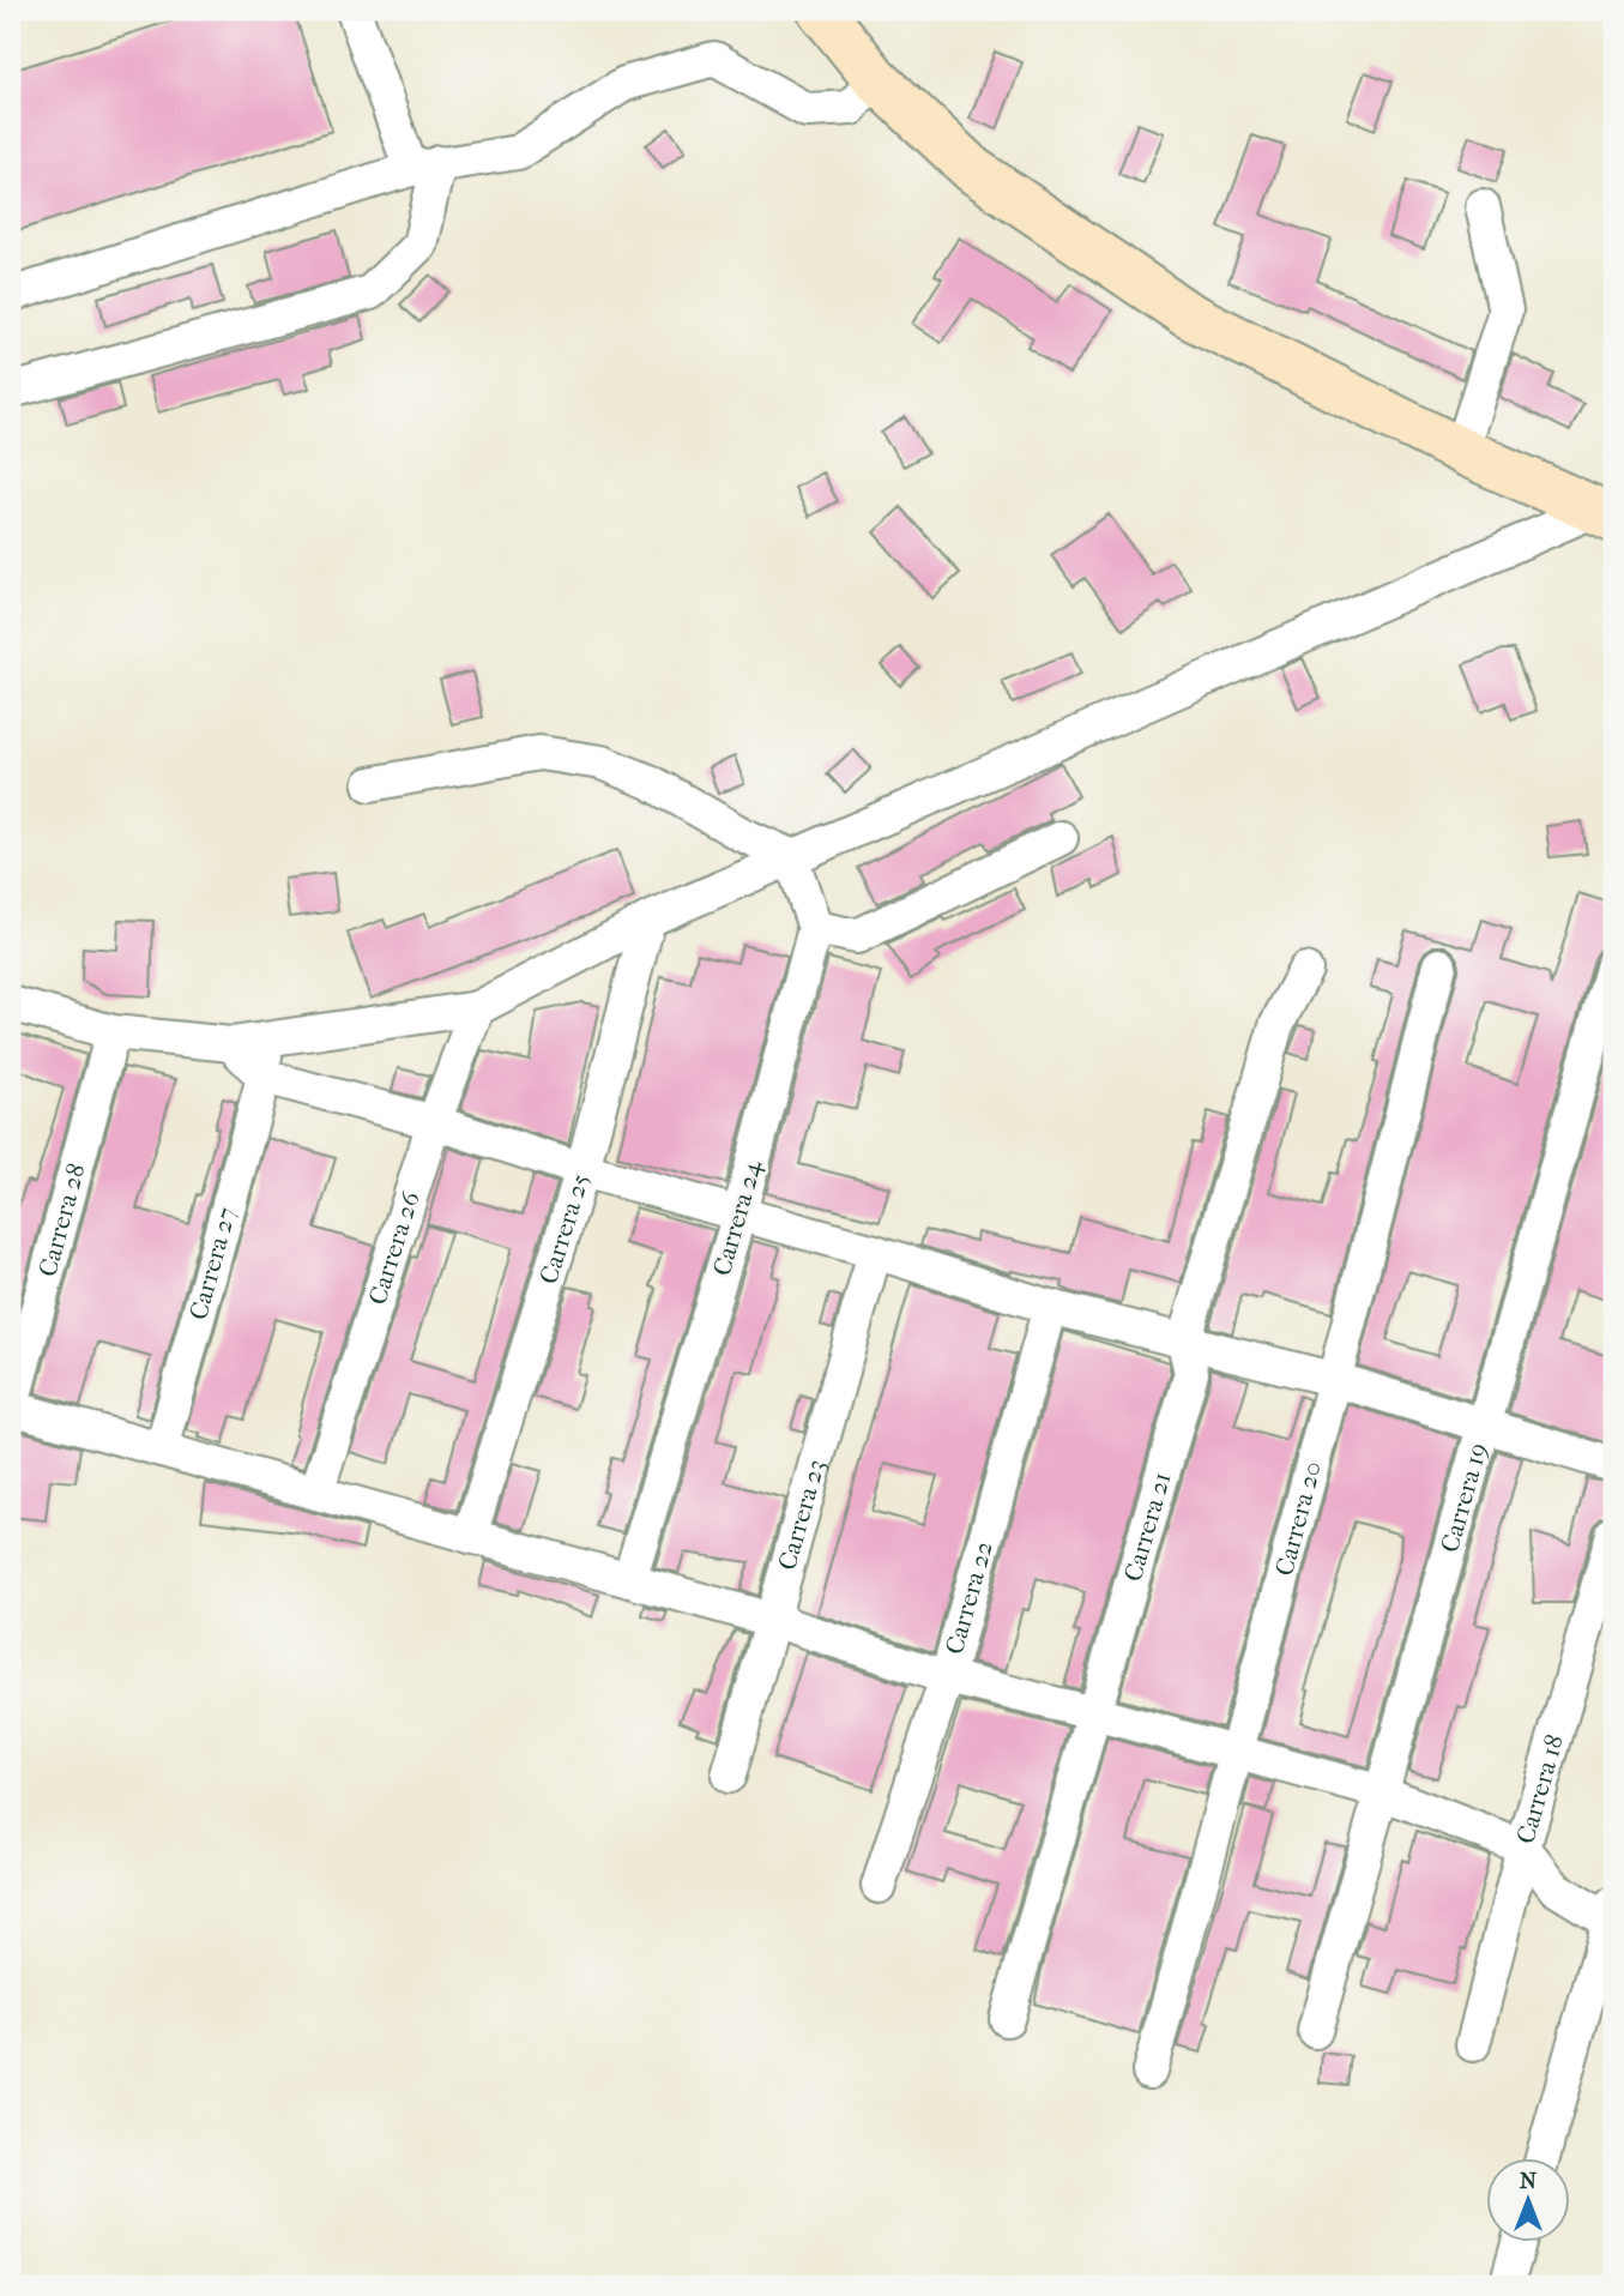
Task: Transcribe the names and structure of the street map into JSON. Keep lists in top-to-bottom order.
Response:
{
  "streets": {
    "street": [
      "Carrera 24",
      "Carrera 28",
      "Carrera 25",
      "Carrera 26",
      "Carrera 27",
      "Carrera 19",
      "Carrera 23",
      "Carrera 20",
      "Carrera 21",
      "Carrera 22",
      "Carrera 18"
    ]
  },
  "north": "top"
}
